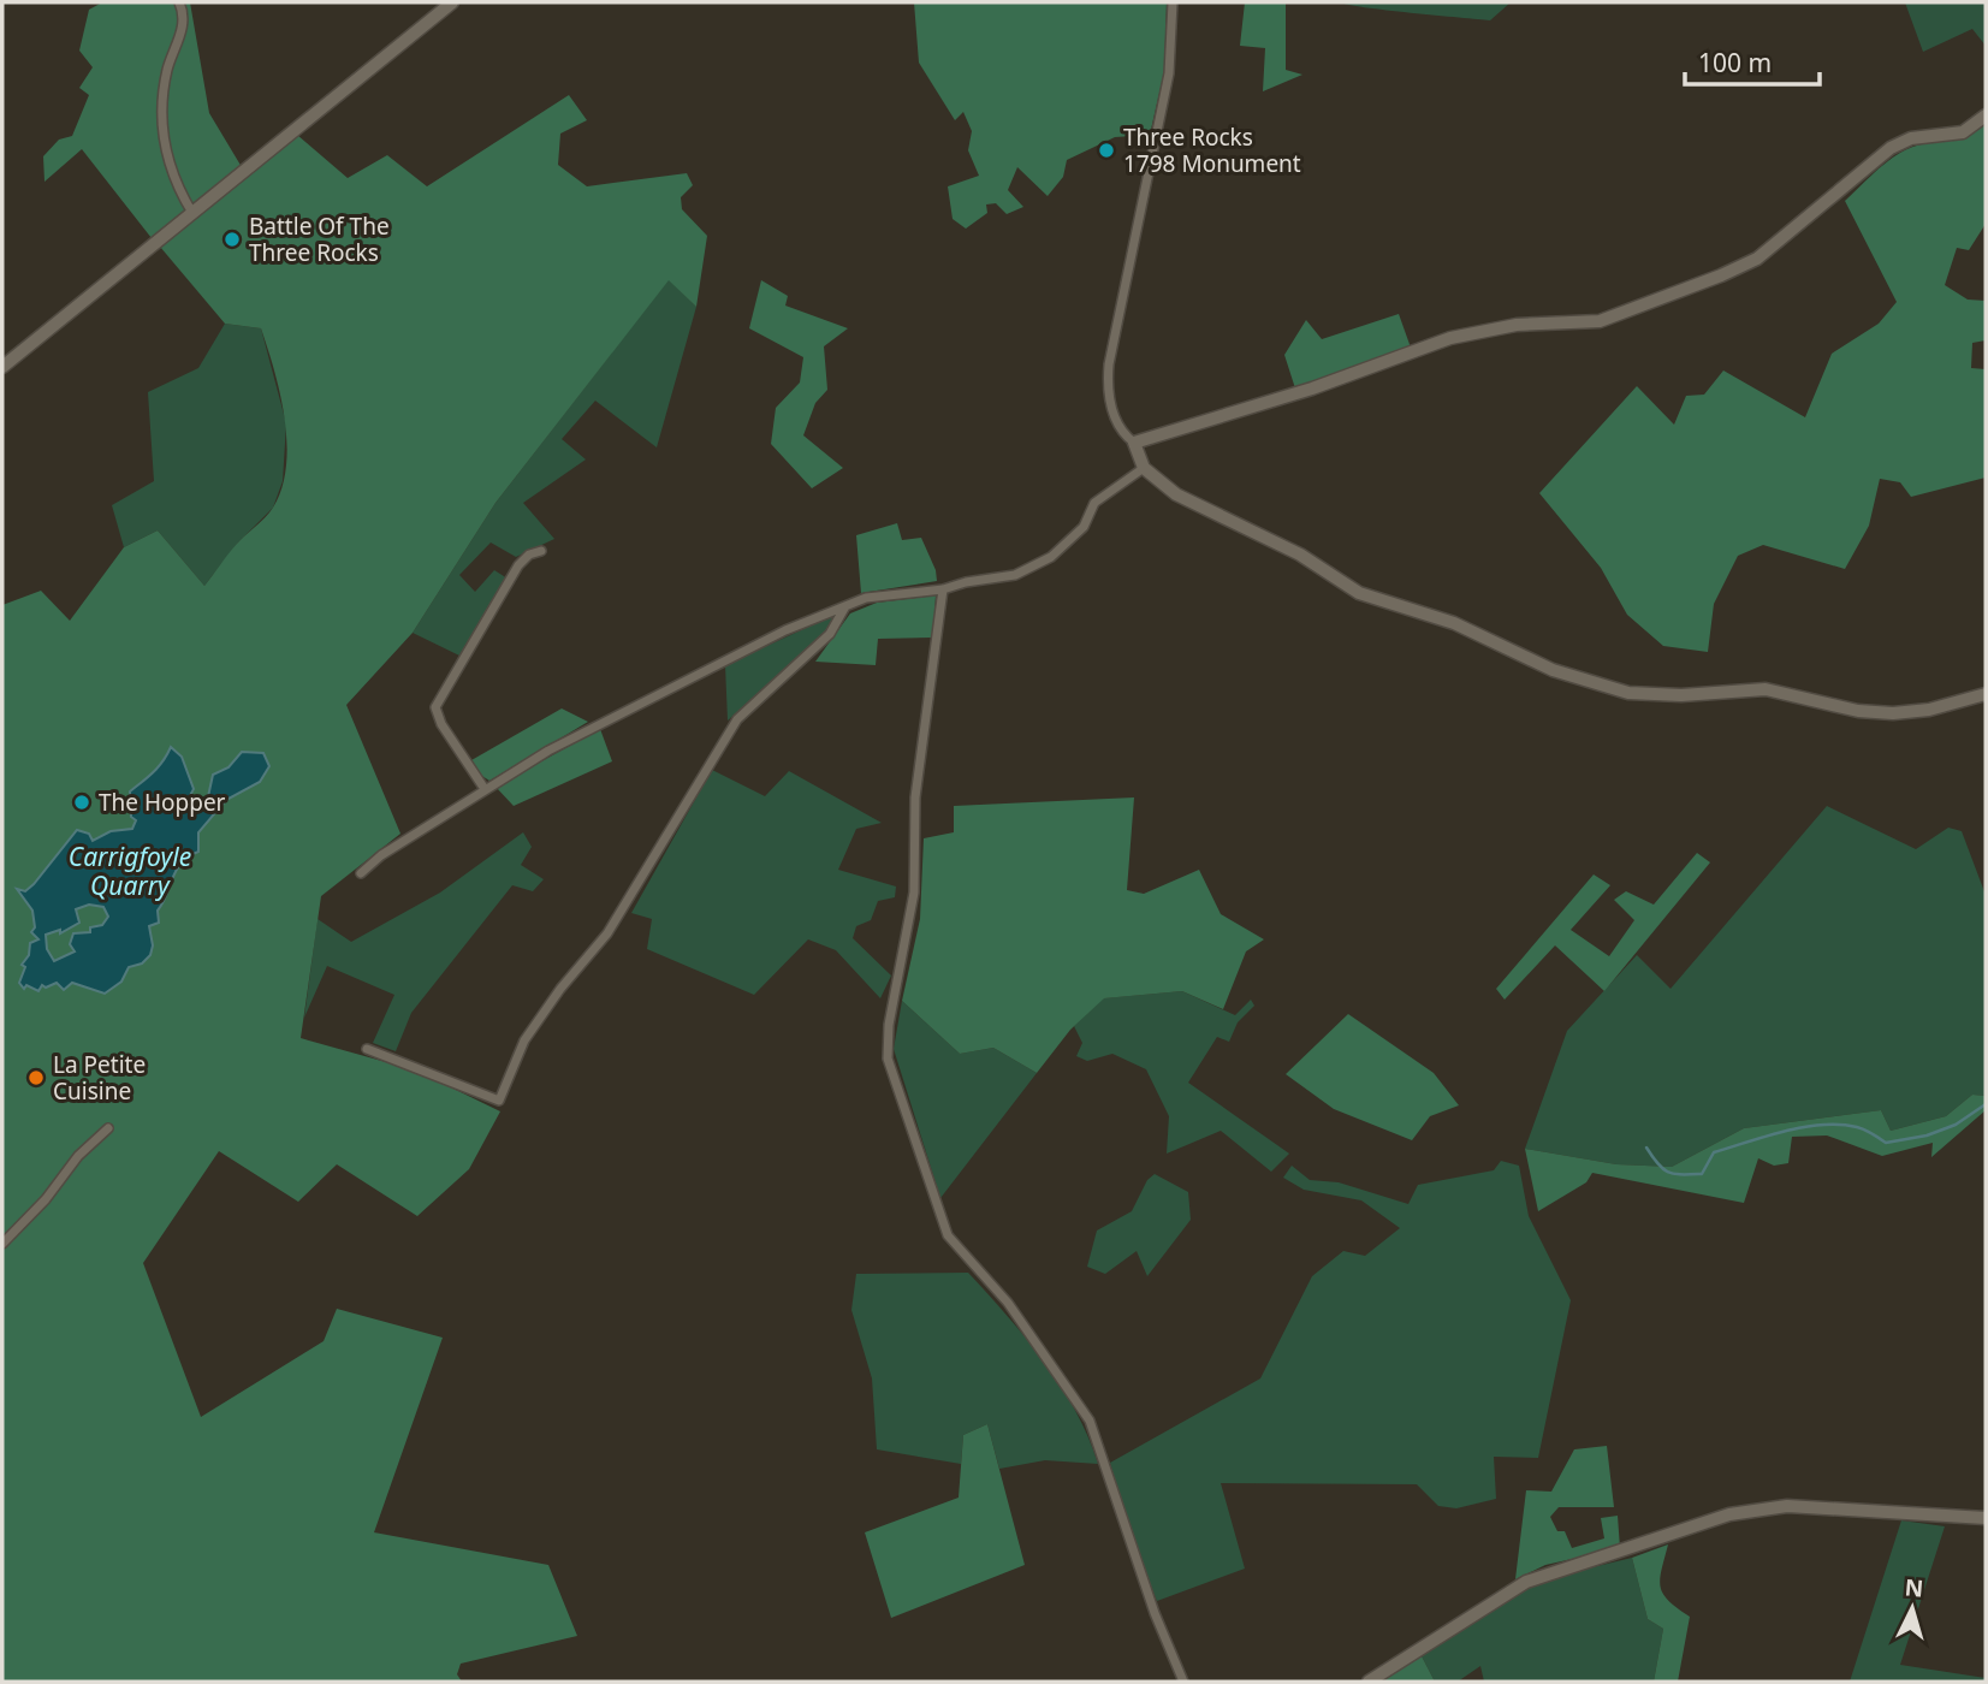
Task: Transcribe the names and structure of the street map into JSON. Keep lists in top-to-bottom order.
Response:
{
  "water": ["Carrigfoyle Quarry"],
  "places": [
    "Three Rocks 1798 Monument",
    "Battle Of The Three Rocks",
    "The Hopper",
    "La Petite Cuisine"
  ],
  "scale_bar": "100 m",
  "north": "top"
}
